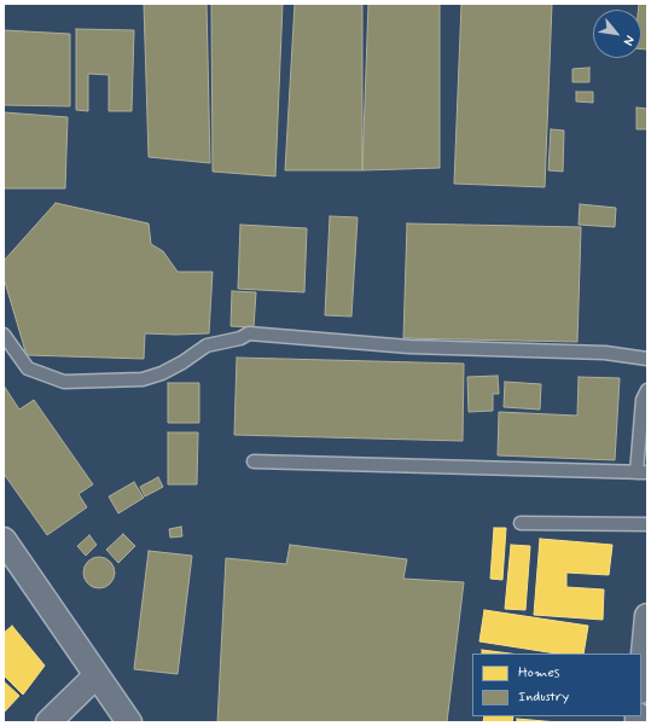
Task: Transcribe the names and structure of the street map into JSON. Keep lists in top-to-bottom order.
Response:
{
  "legend": ["Homes", "Industry"],
  "north": "bottom right"
}
